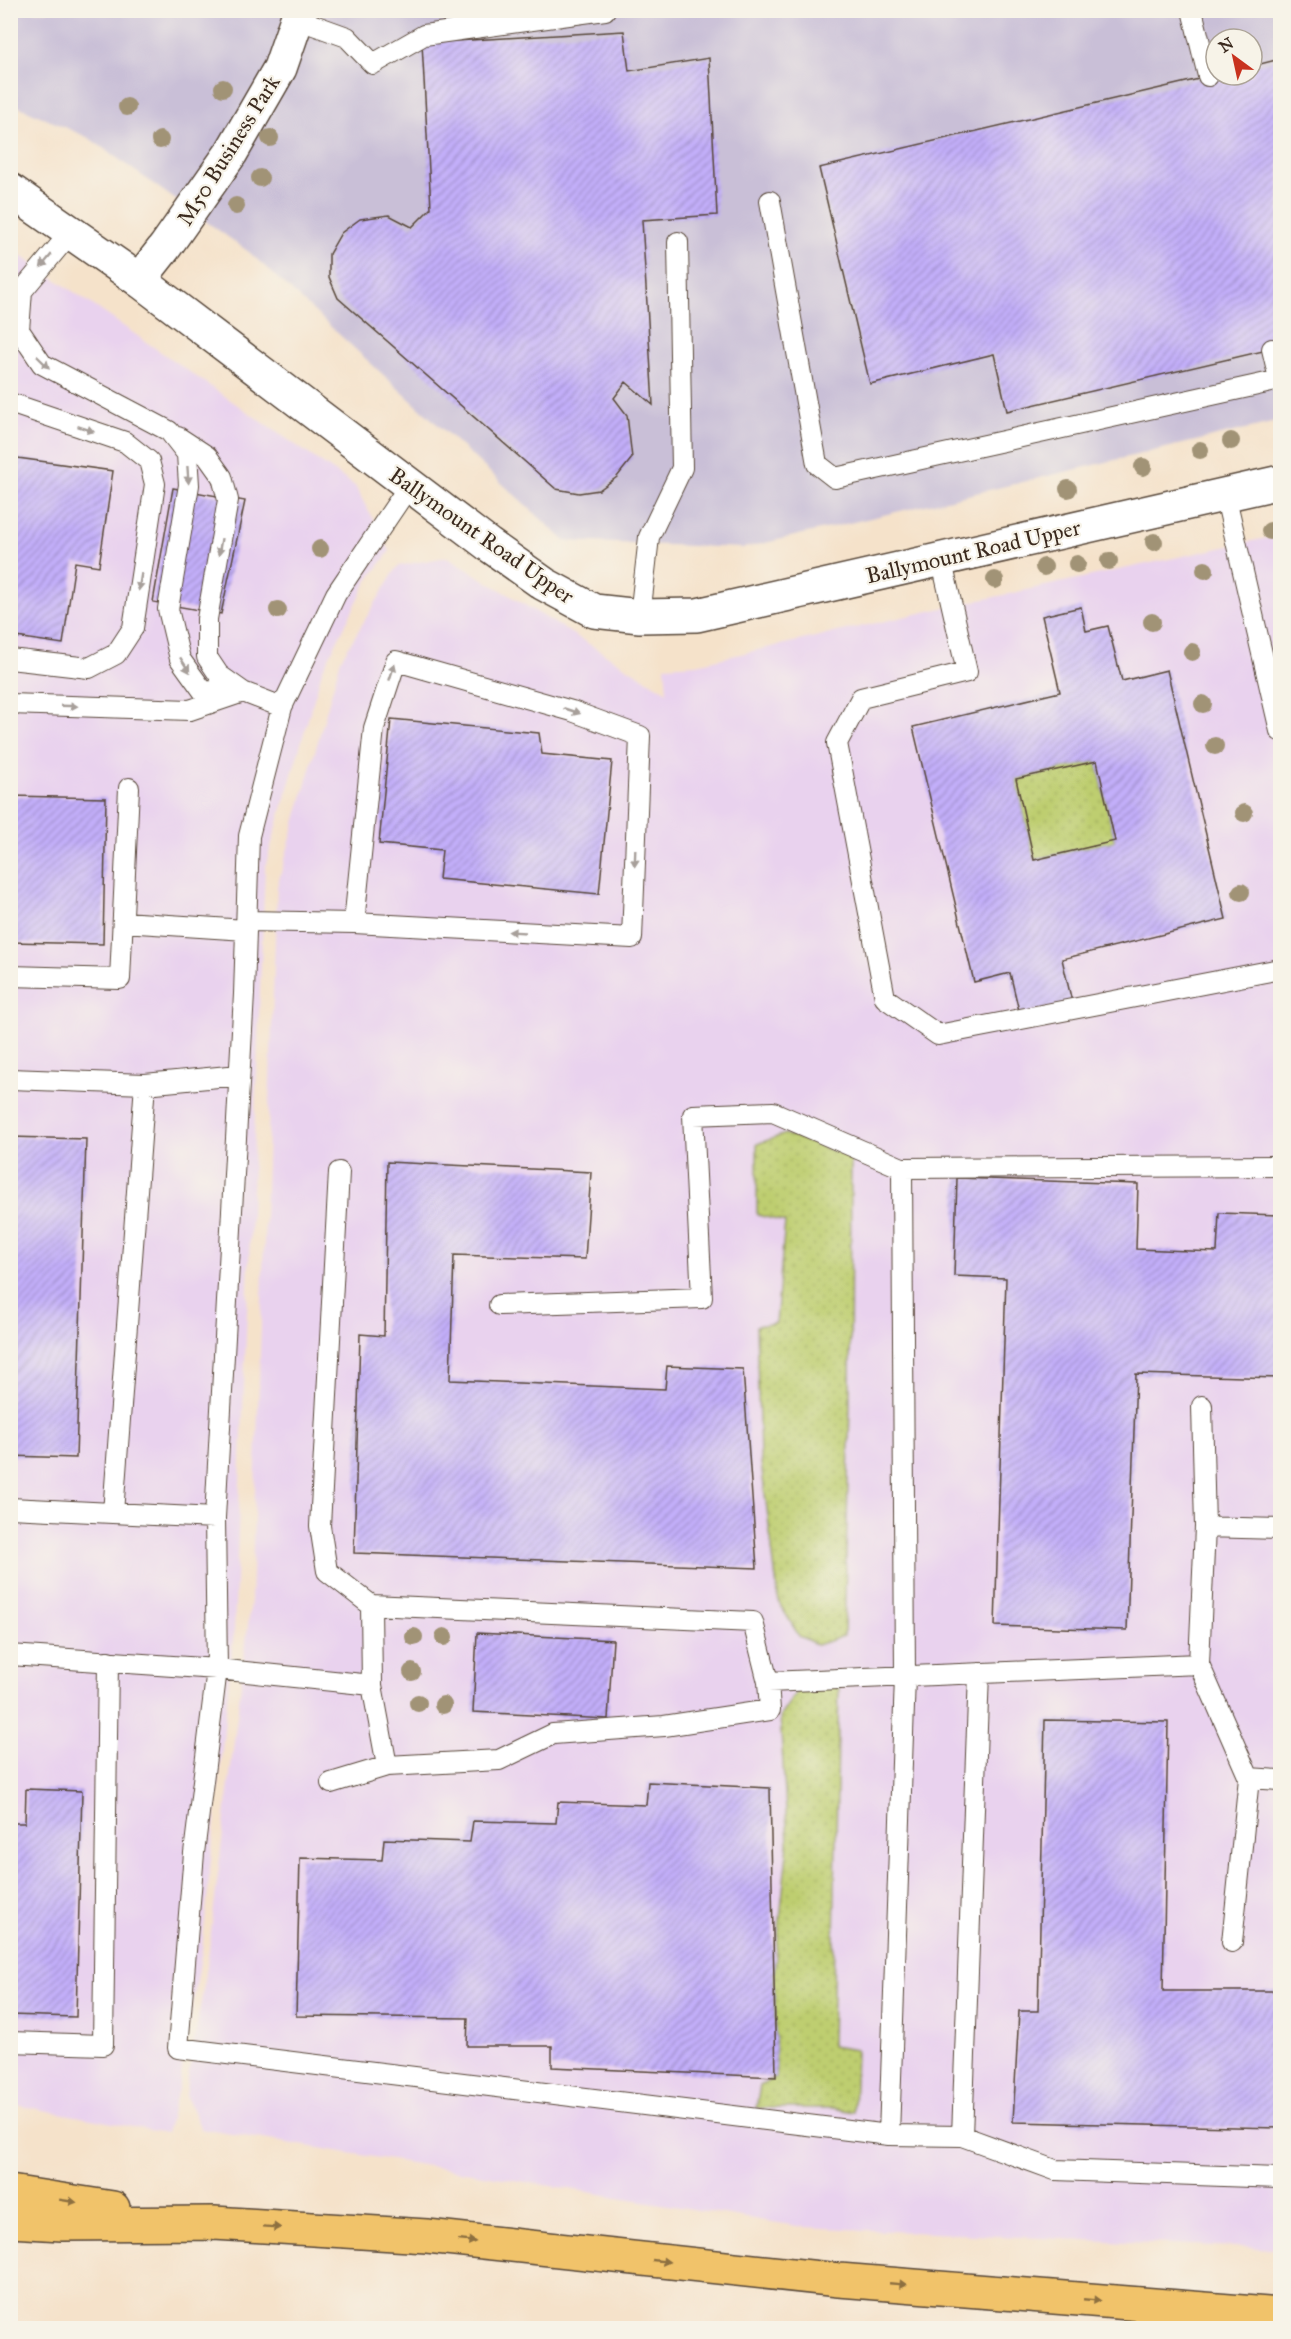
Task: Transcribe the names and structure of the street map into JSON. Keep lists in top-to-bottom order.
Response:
{
  "streets": {
    "street": ["M50 Business Park", "Ballymount Road Upper"]
  },
  "crossings": [
    ["M50 Business Park", "Ballymount Road Upper"]
  ],
  "north": "top left"
}
